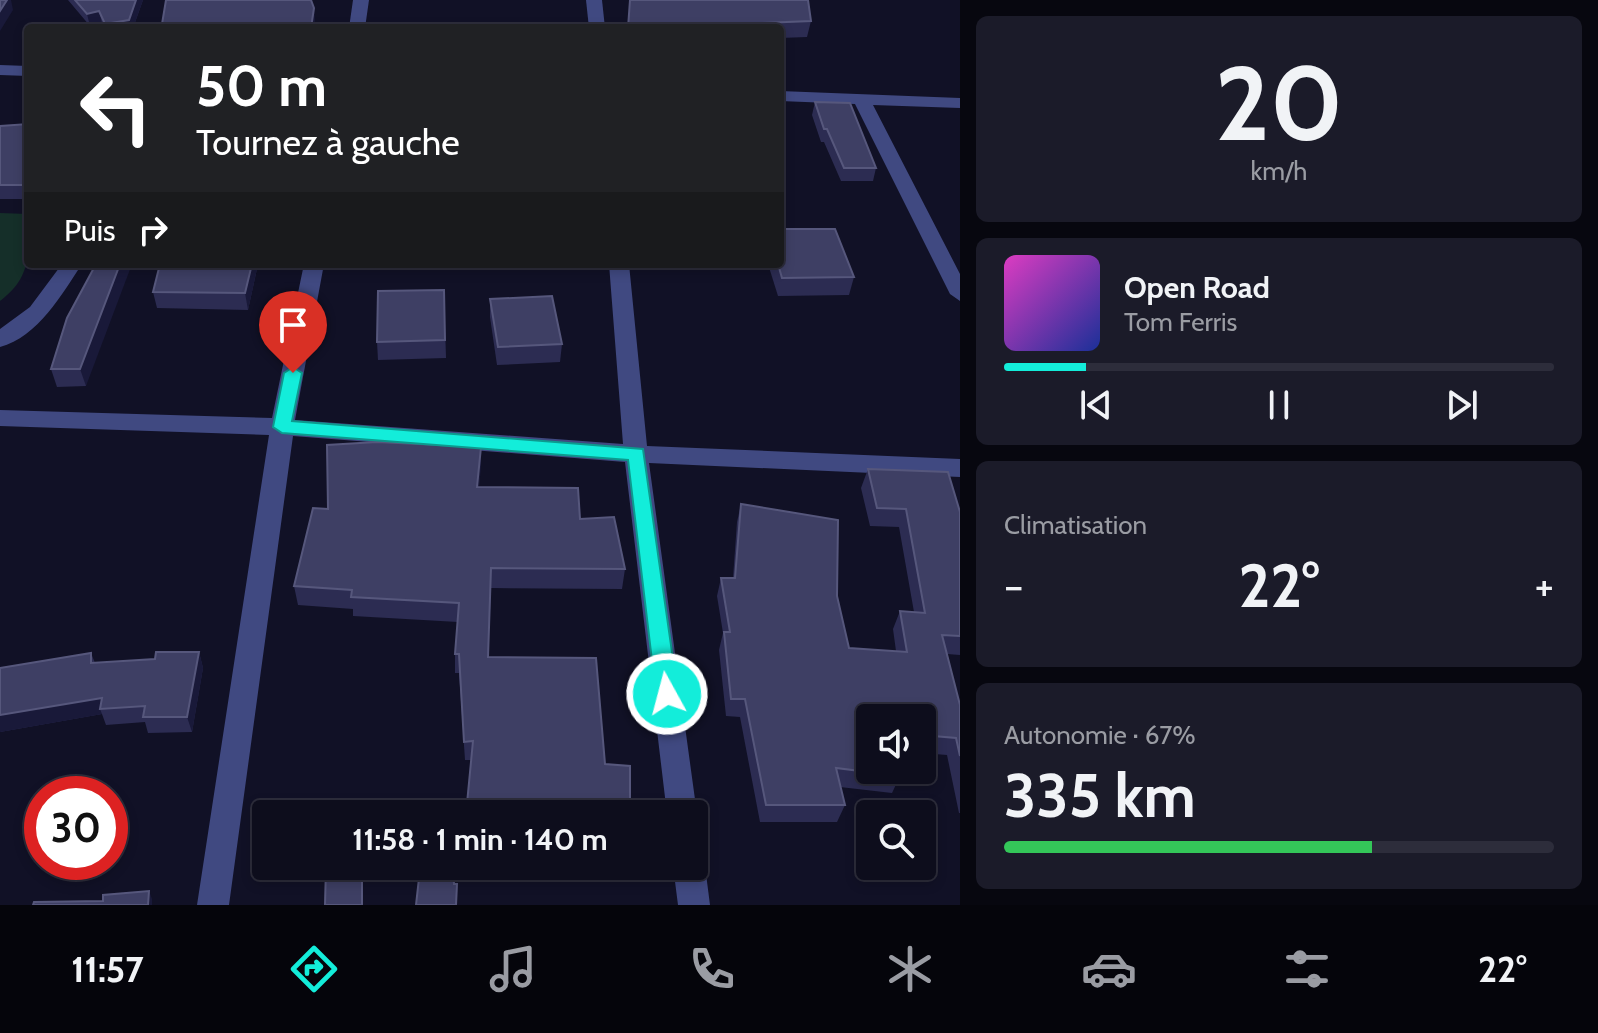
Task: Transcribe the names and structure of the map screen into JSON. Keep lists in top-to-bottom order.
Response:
{
  "page": {
    "tile": [
      ["20", "km/h"],
      "Climatisation",
      ["Autonomie · 67%", "335 km"]
    ],
    "turn": ["50 m", "Tournez à gauche"],
    "then": "Puis",
    "song": ["Open Road", "Tom Ferris"],
    "heat": ["−", "22°", "+"],
    "limit": "30",
    "trip": "11:58 · 1 min · 140 m",
    "tabs": ["11:57", "22°"]
  }
}
